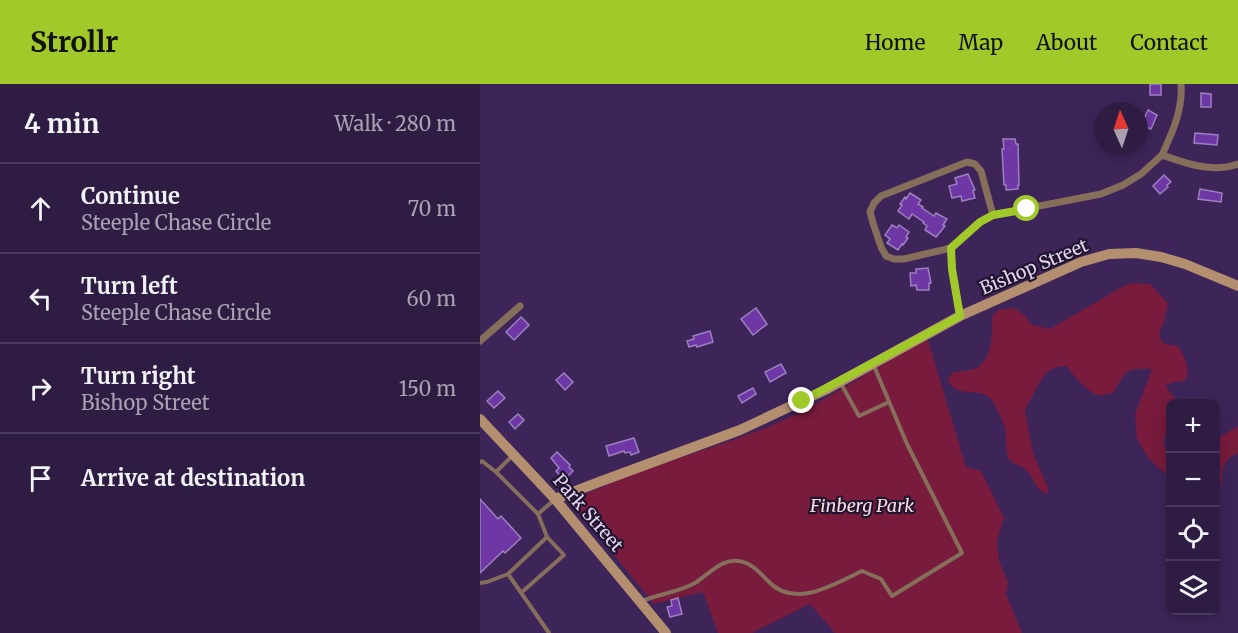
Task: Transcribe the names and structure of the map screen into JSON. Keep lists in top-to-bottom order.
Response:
{
  "streets": {
    "street": ["Bishop Street", "Park Street"]
  },
  "crossings": [
    ["Bishop Street", "Park Street"]
  ],
  "parks": ["Finberg Park"],
  "north": "top",
  "page": {
    "header": "Strollr",
    "nav": [
      "Home",
      "Map",
      "About",
      "Contact"
    ],
    "heading": ["4 min", "Walk · 280 m"],
    "list": [
      ["Continue", "Steeple Chase Circle", "70 m"],
      ["Turn left", "Steeple Chase Circle", "60 m"],
      ["Turn right", "Bishop Street", "150 m"],
      "Arrive at destination"
    ],
    "map_buttons": ["+", "−"]
  }
}
